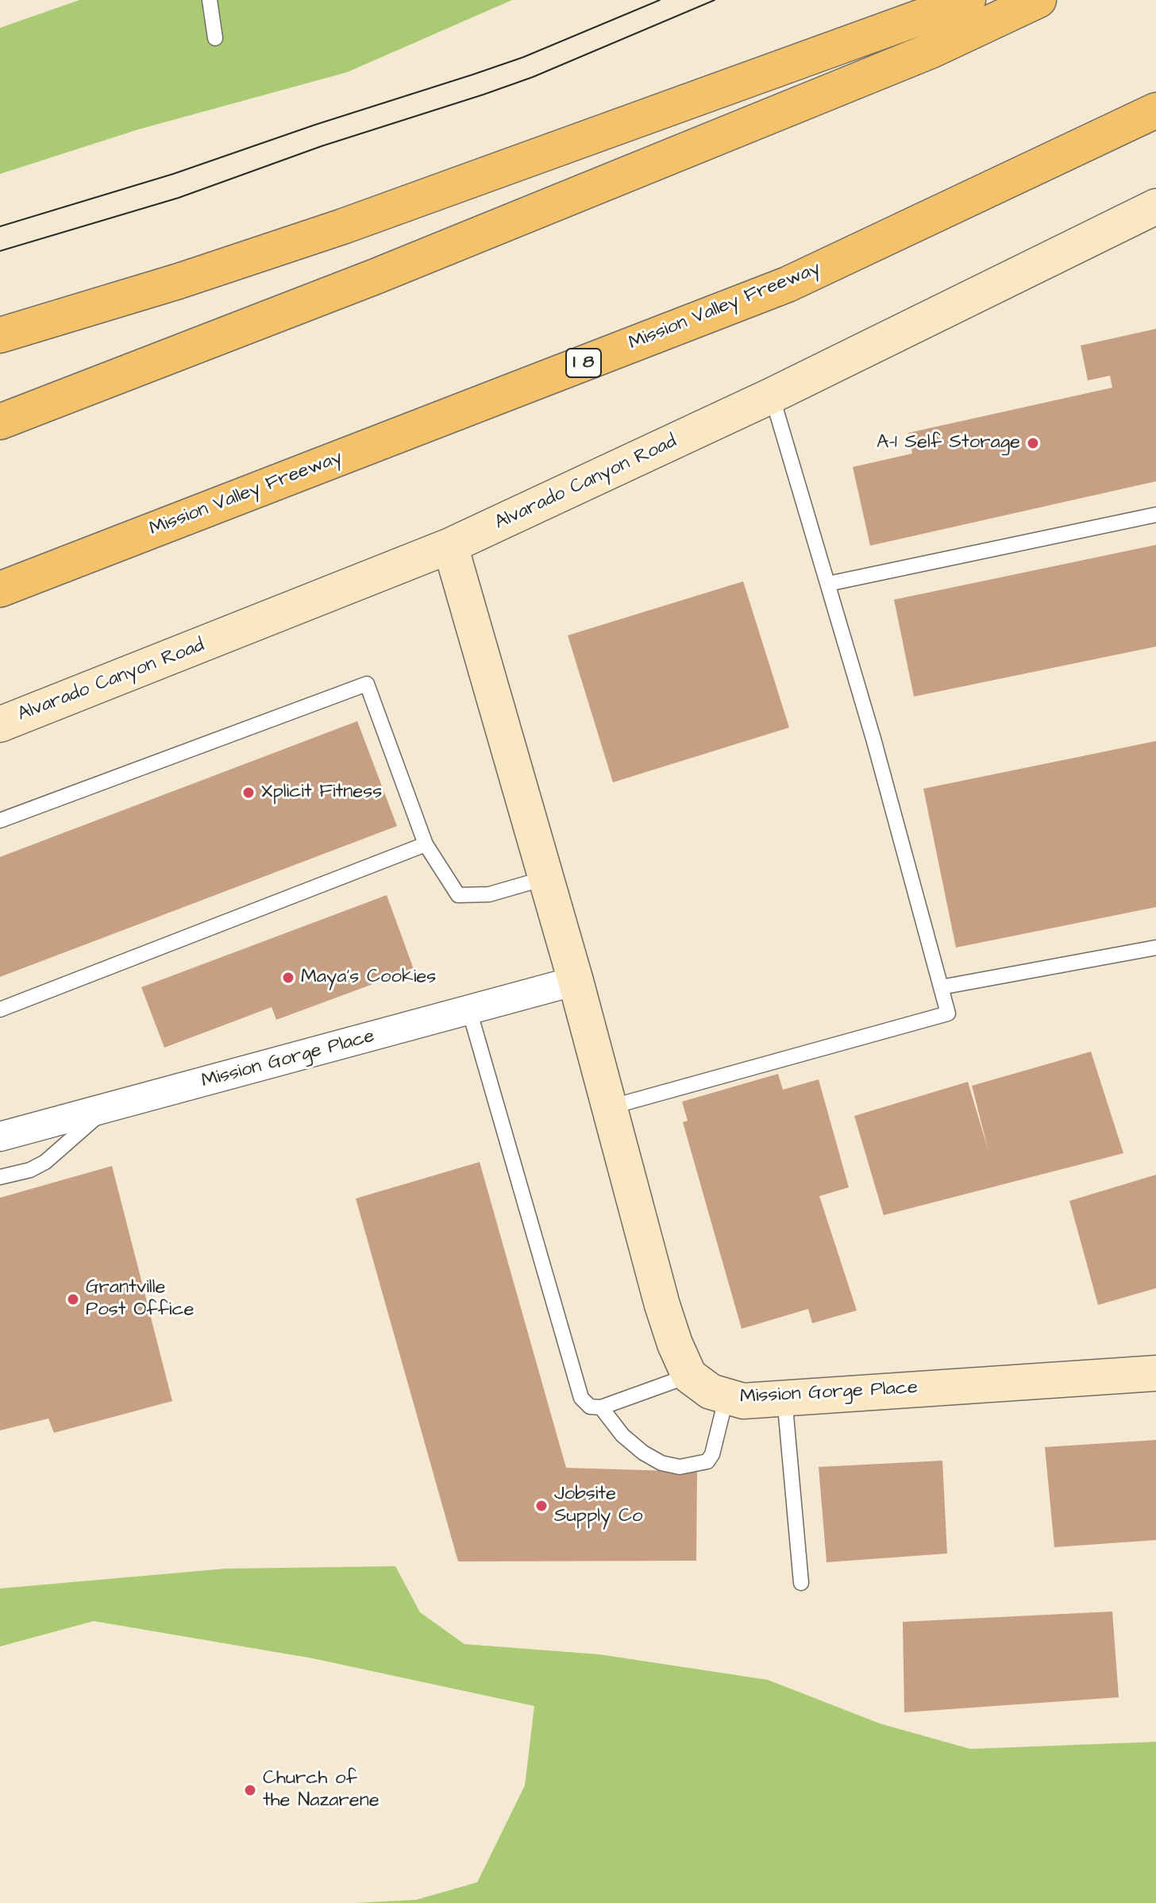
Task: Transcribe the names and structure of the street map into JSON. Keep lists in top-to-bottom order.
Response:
{
  "streets": {
    "highway": ["Mission Valley Freeway", "I 8"],
    "street": ["Alvarado Canyon Road", "Mission Gorge Place"]
  },
  "places": [
    "A-1 Self Storage",
    "Xplicit Fitness",
    "Maya’s Cookies",
    "Grantville Post Office",
    "Jobsite Supply Co",
    "Church of the Nazarene"
  ]
}
